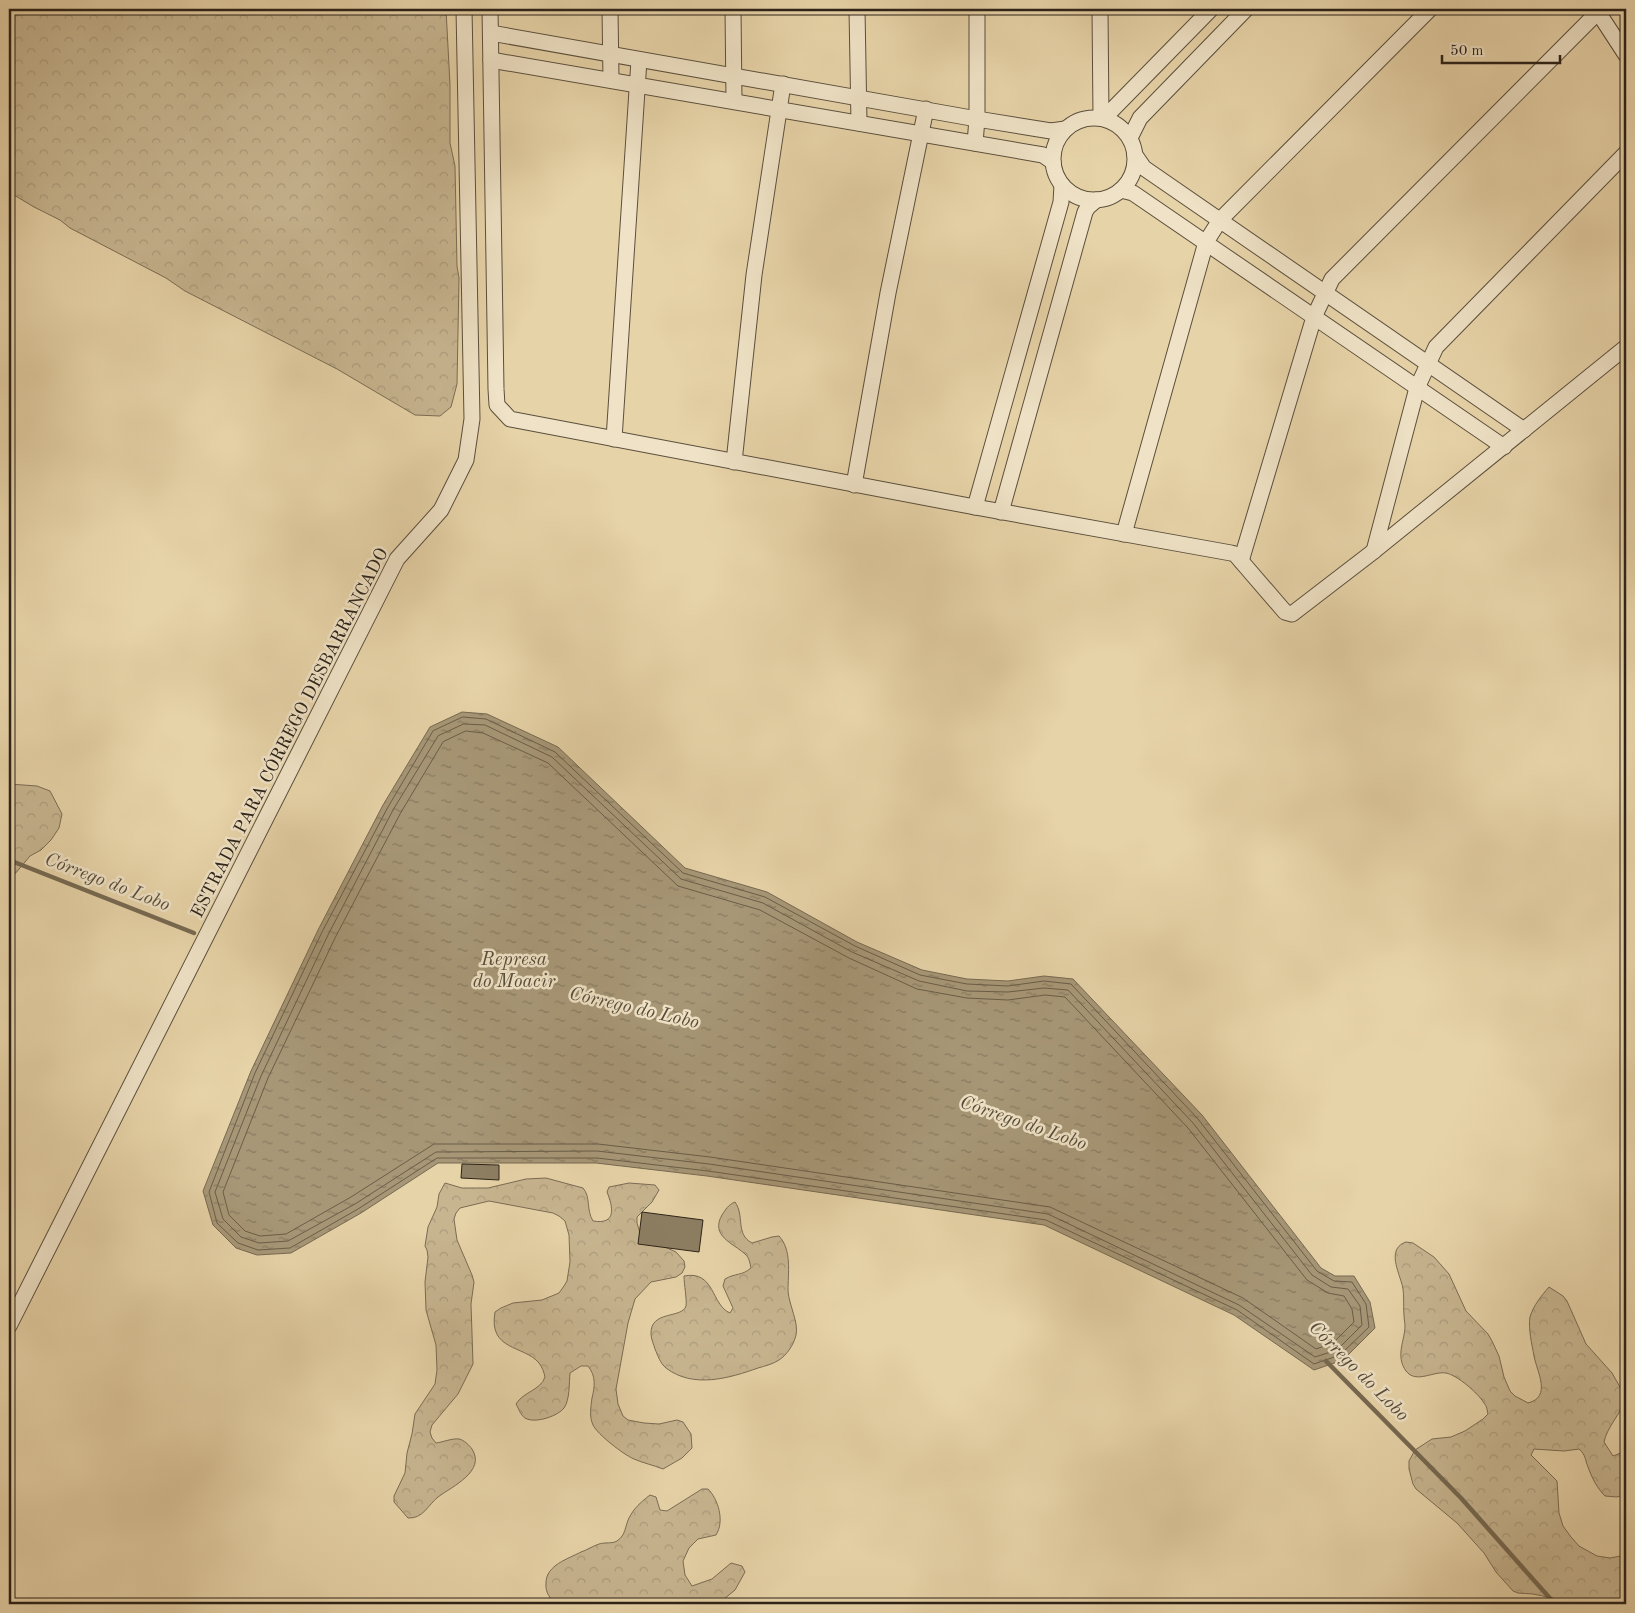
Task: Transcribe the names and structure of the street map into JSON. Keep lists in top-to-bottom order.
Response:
{
  "streets": {
    "street": ["ESTRADA PARA CÓRREGO DESBARRANCADO"]
  },
  "water": ["Córrego do Lobo", "Represa do Moacir"],
  "scale_bar": "50 m"
}
